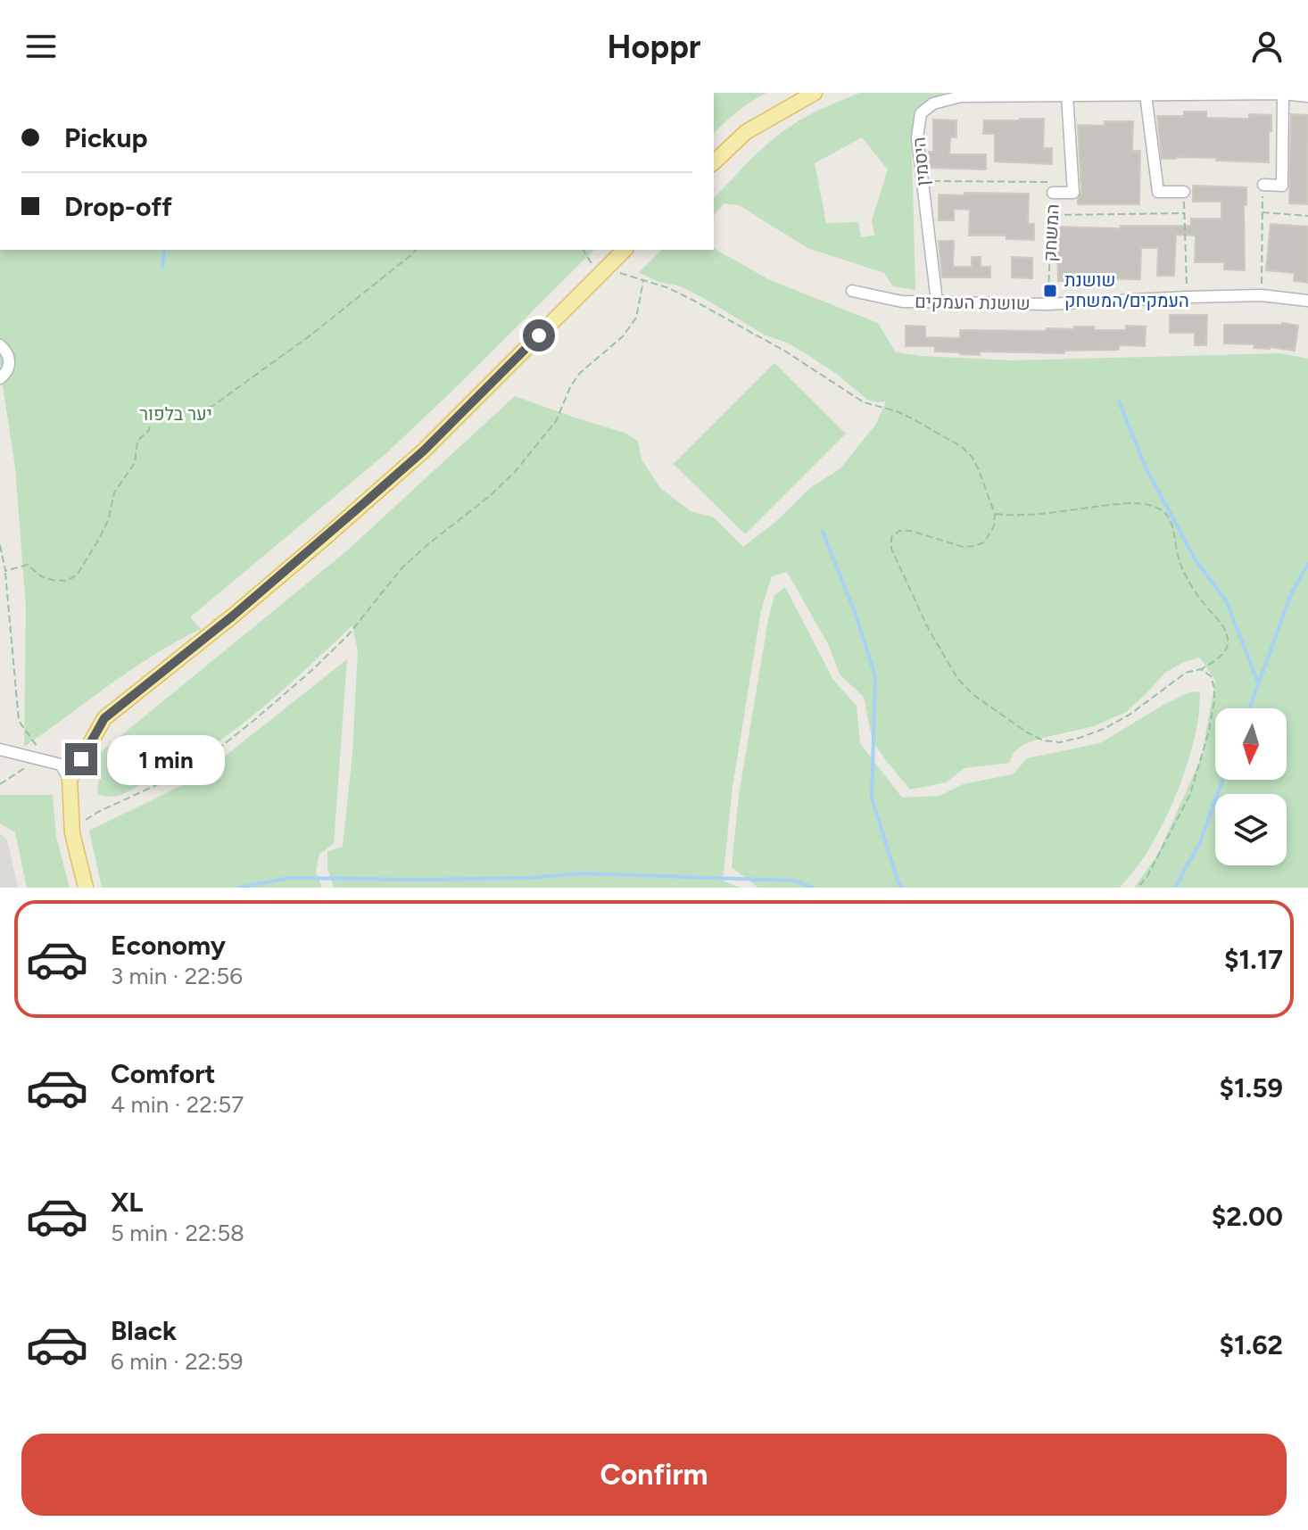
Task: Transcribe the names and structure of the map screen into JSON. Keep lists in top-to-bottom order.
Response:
{
  "streets": {
    "street": ["היסמין", "המשחק", "שושנת העמקים"]
  },
  "crossings": [
    ["היסמין", "המשחק"],
    ["היסמין", "שושנת העמקים"],
    ["המשחק", "שושנת העמקים"]
  ],
  "parks": ["יער בלפור"],
  "places": {
    "transit": ["שושנת העמקים/המשחק"]
  },
  "north": "bottom",
  "page": {
    "header": "Hoppr",
    "banner": ["Pickup", "Drop-off"],
    "bubble": "1 min",
    "list": [
      {
        "name": "Economy",
        "note": "3 min · 22:56",
        "value": "$1.17"
      },
      {
        "name": "Comfort",
        "note": "4 min · 22:57",
        "value": "$1.59"
      },
      {
        "name": "XL",
        "note": "5 min · 22:58",
        "value": "$2.00"
      },
      {
        "name": "Black",
        "note": "6 min · 22:59",
        "value": "$1.62"
      }
    ],
    "buttons": "Confirm"
  }
}
